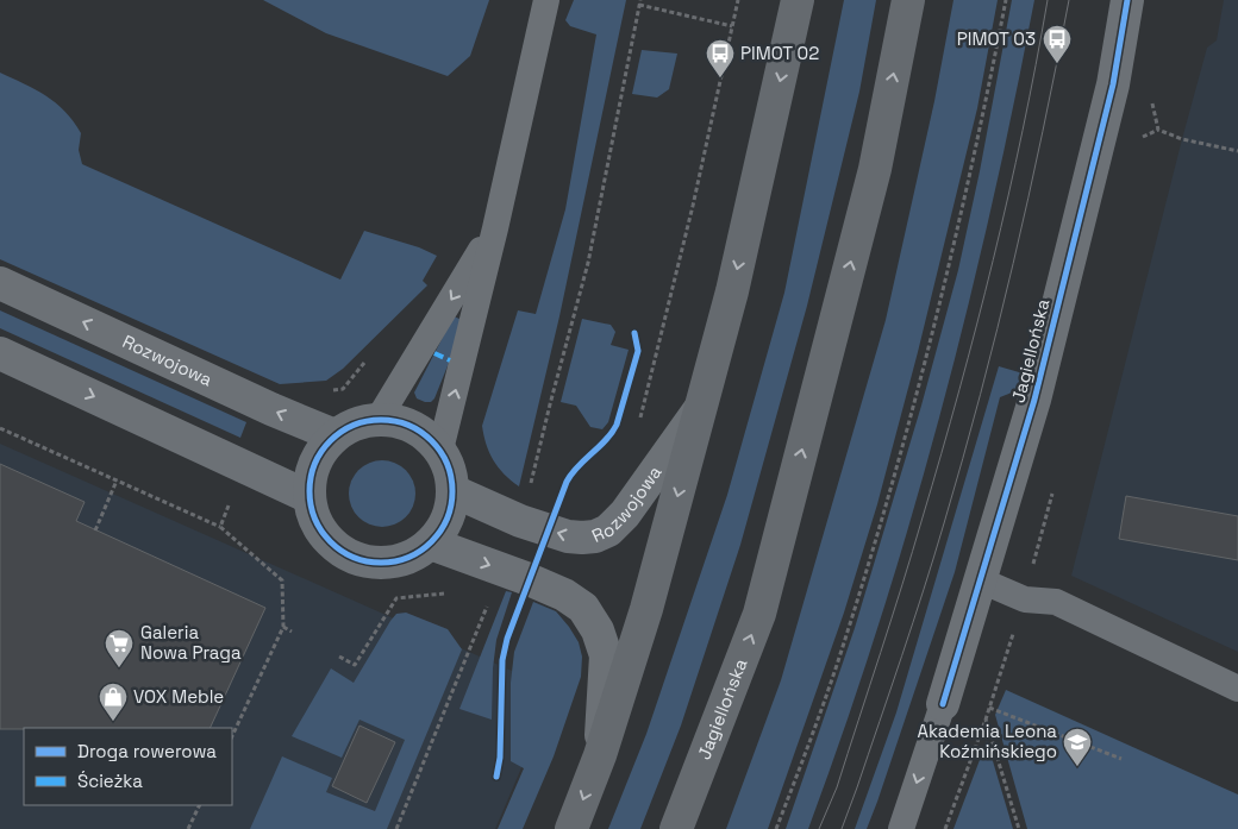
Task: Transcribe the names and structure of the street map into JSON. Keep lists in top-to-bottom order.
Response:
{
  "streets": {
    "main road": ["Jagiellońska"],
    "street": ["Rozwojowa"]
  },
  "places": {
    "bus stop": ["PIMOT 03", "PIMOT 02"],
    "supermarket": ["Galeria Nowa Praga"],
    "shop": ["VOX Meble"],
    "school or university": ["Akademia Leona Koźmińskiego"]
  },
  "legend": ["Droga rowerowa", "Ścieżka"]
}
